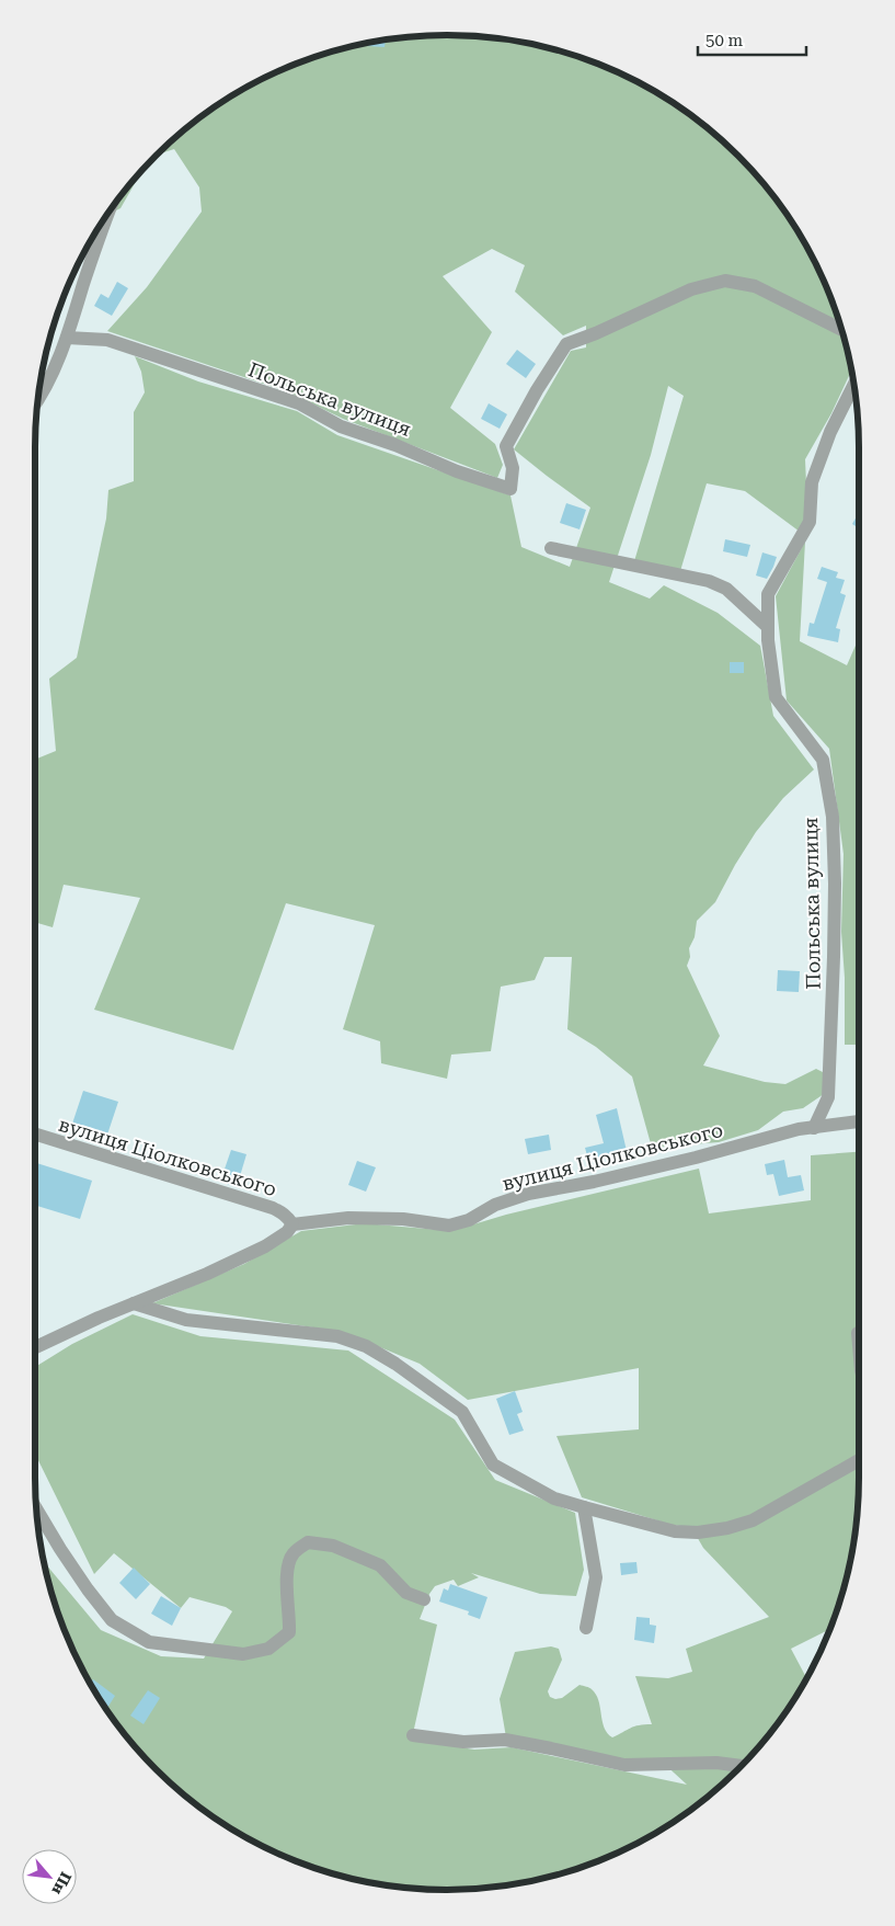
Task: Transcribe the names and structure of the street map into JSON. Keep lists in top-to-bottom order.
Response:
{
  "streets": {
    "street": ["Польська вулиця", "вулиця Ціолковського"]
  },
  "crossings": [
    ["Польська вулиця", "вулиця Ціолковського"]
  ],
  "scale_bar": "50 m",
  "north": "bottom right"
}
